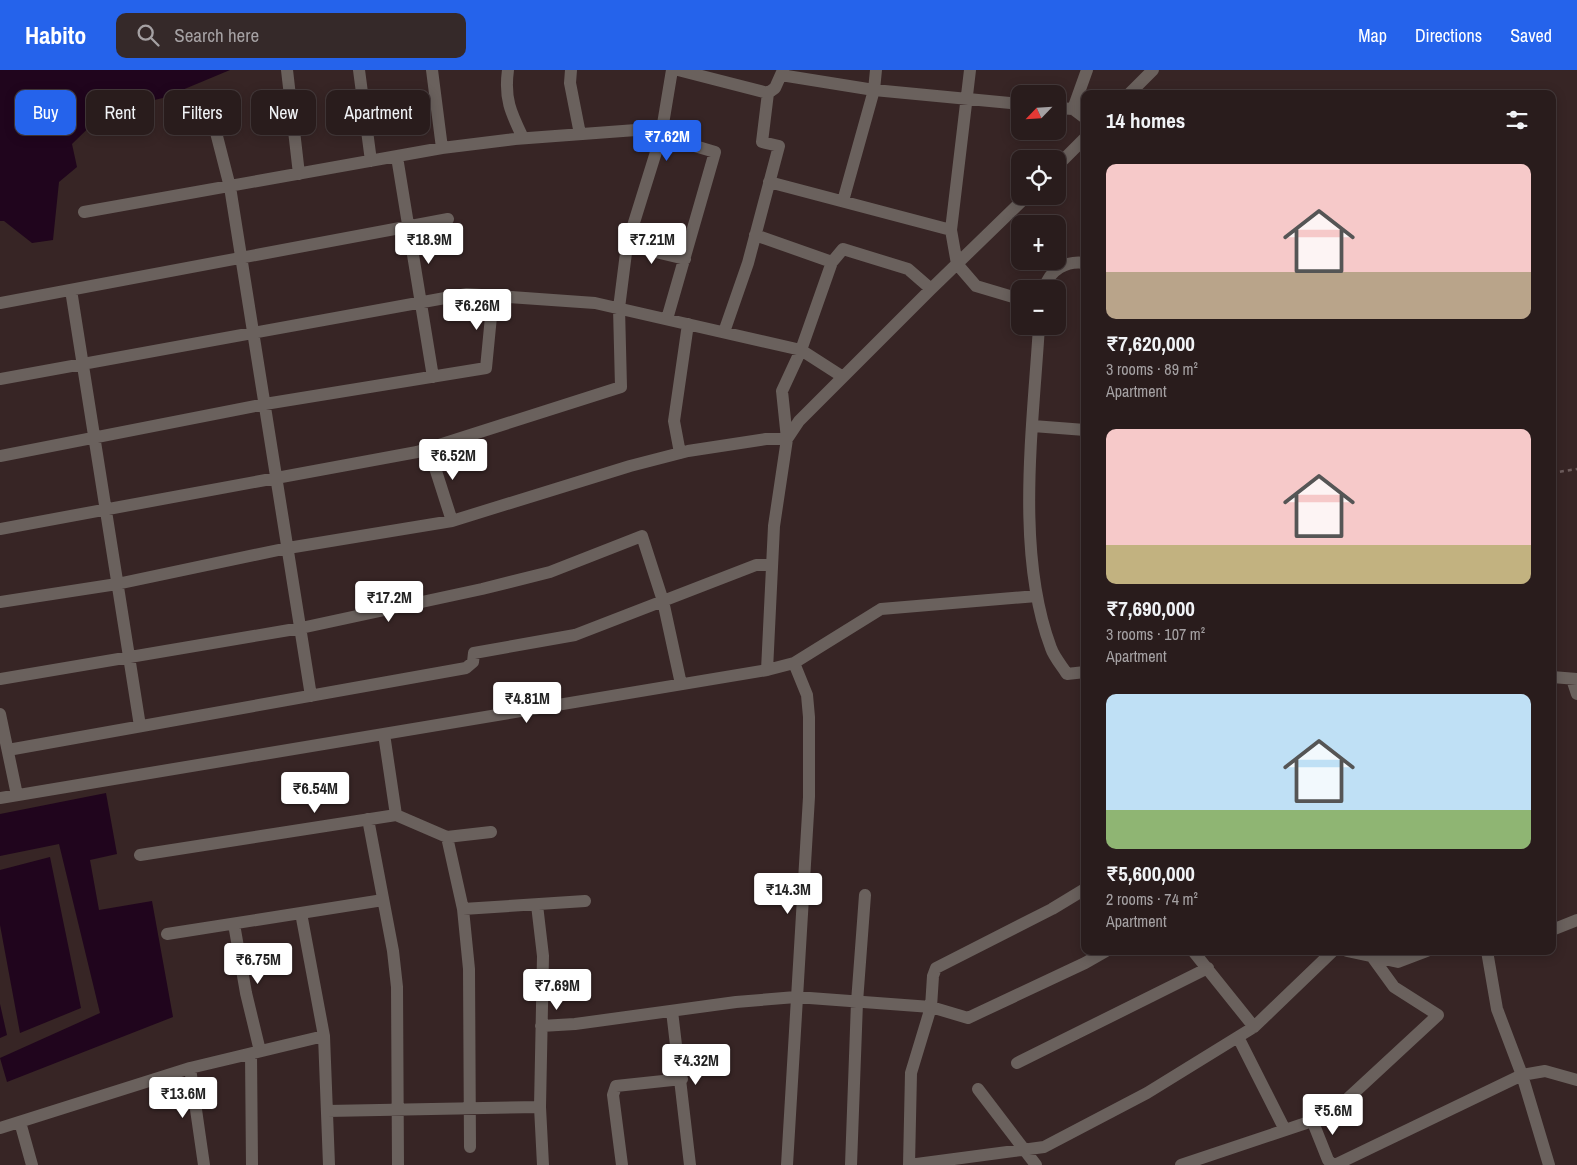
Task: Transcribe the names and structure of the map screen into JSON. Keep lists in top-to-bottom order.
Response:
{
  "north": "bottom left",
  "page": {
    "header": "Habito",
    "search": "Search here",
    "nav": ["Map", "Directions", "Saved"],
    "map_buttons": ["+", "−"],
    "chip": [
      "Buy",
      "Rent",
      "Filters",
      "New",
      "Apartment"
    ],
    "heading": "14 homes",
    "price": [
      "₹7.62M",
      "₹18.9M",
      "₹7.21M",
      "₹6.26M",
      "₹6.52M",
      "₹17.2M",
      "₹4.81M",
      "₹6.54M",
      "₹14.3M",
      "₹6.75M",
      "₹7.69M",
      "₹4.32M",
      "₹13.6M",
      "₹5.6M"
    ],
    "list": [
      {
        "name": "₹7,620,000",
        "note": "3 rooms · 89 m² · Apartment"
      },
      {
        "name": "₹7,690,000",
        "note": "3 rooms · 107 m² · Apartment"
      },
      {
        "name": "₹5,600,000",
        "note": "2 rooms · 74 m² · Apartment"
      }
    ]
  }
}
